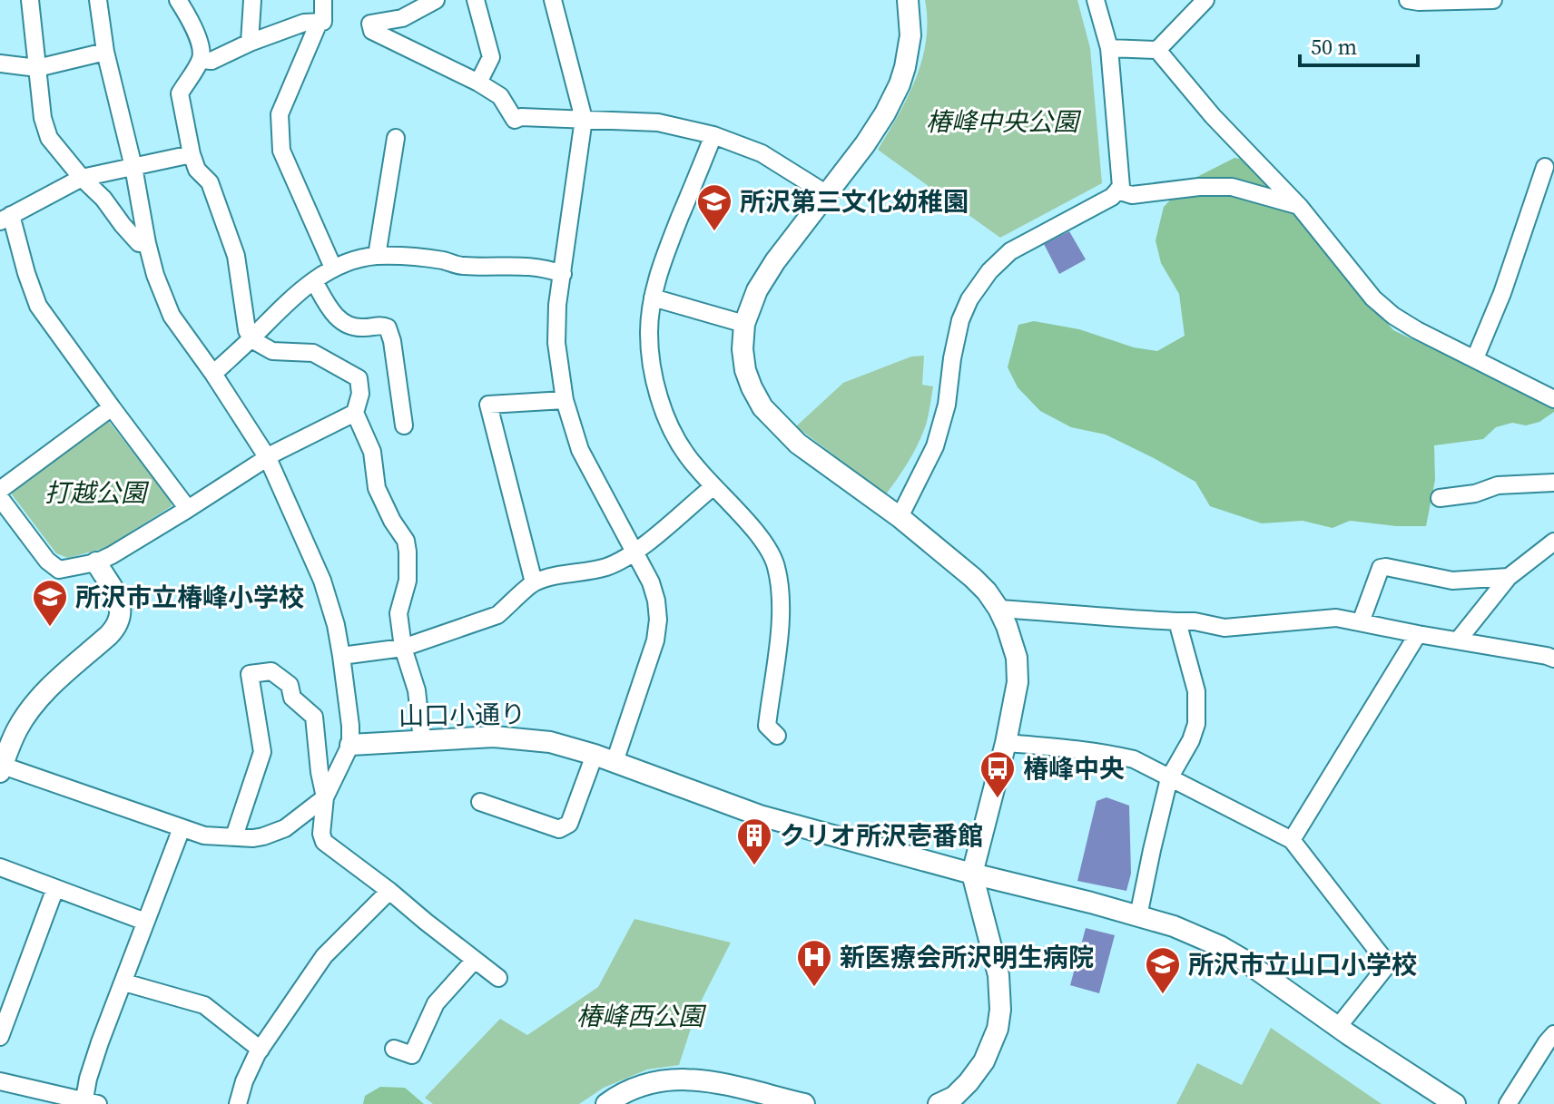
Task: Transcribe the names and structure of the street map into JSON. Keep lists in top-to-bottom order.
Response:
{
  "streets": {
    "street": ["山口小通り"]
  },
  "parks": ["椿峰中央公園", "打越公園", "椿峰西公園"],
  "places": {
    "school or university": ["所沢第三文化幼稚園", "所沢市立椿峰小学校", "所沢市立山口小学校"],
    "bus stop": ["椿峰中央"],
    "building": ["クリオ所沢壱番館"],
    "hospital": ["新医療会所沢明生病院"]
  },
  "scale_bar": "50 m"
}
